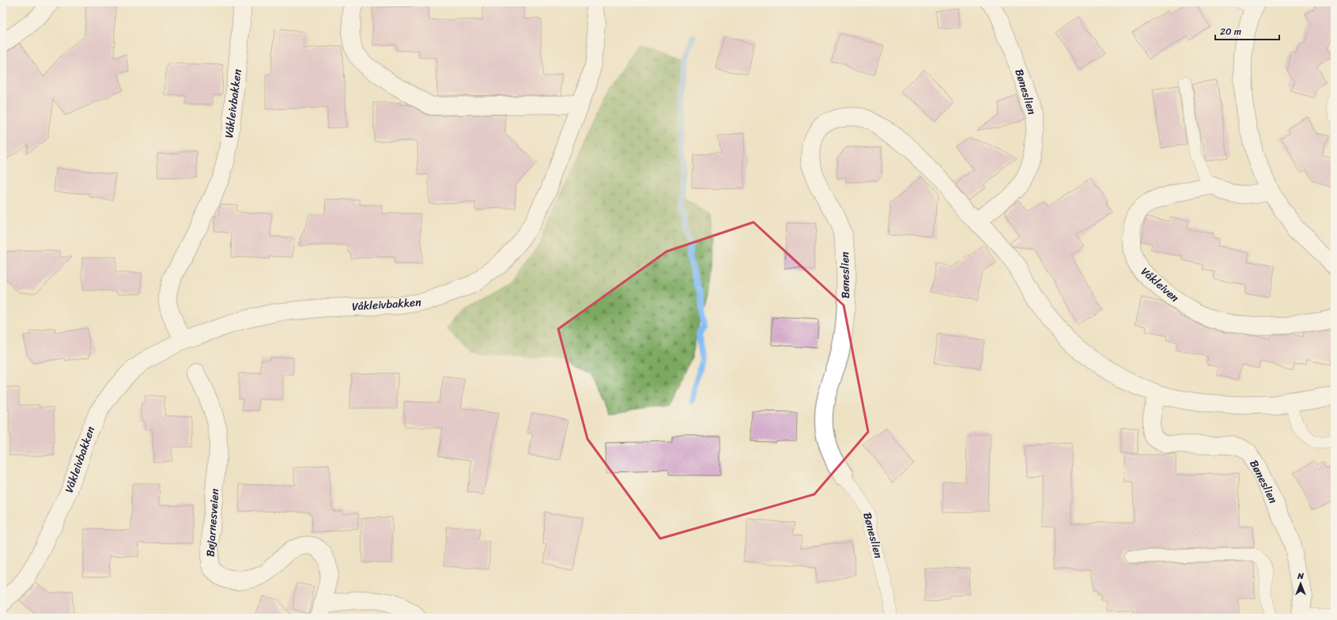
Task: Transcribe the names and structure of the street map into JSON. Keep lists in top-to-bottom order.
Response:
{
  "streets": {
    "street": [
      "Bøneslien",
      "Våkleivbakken",
      "Våkleiven",
      "Bøjarnesveien"
    ]
  },
  "scale_bar": "20 m",
  "north": "top"
}
